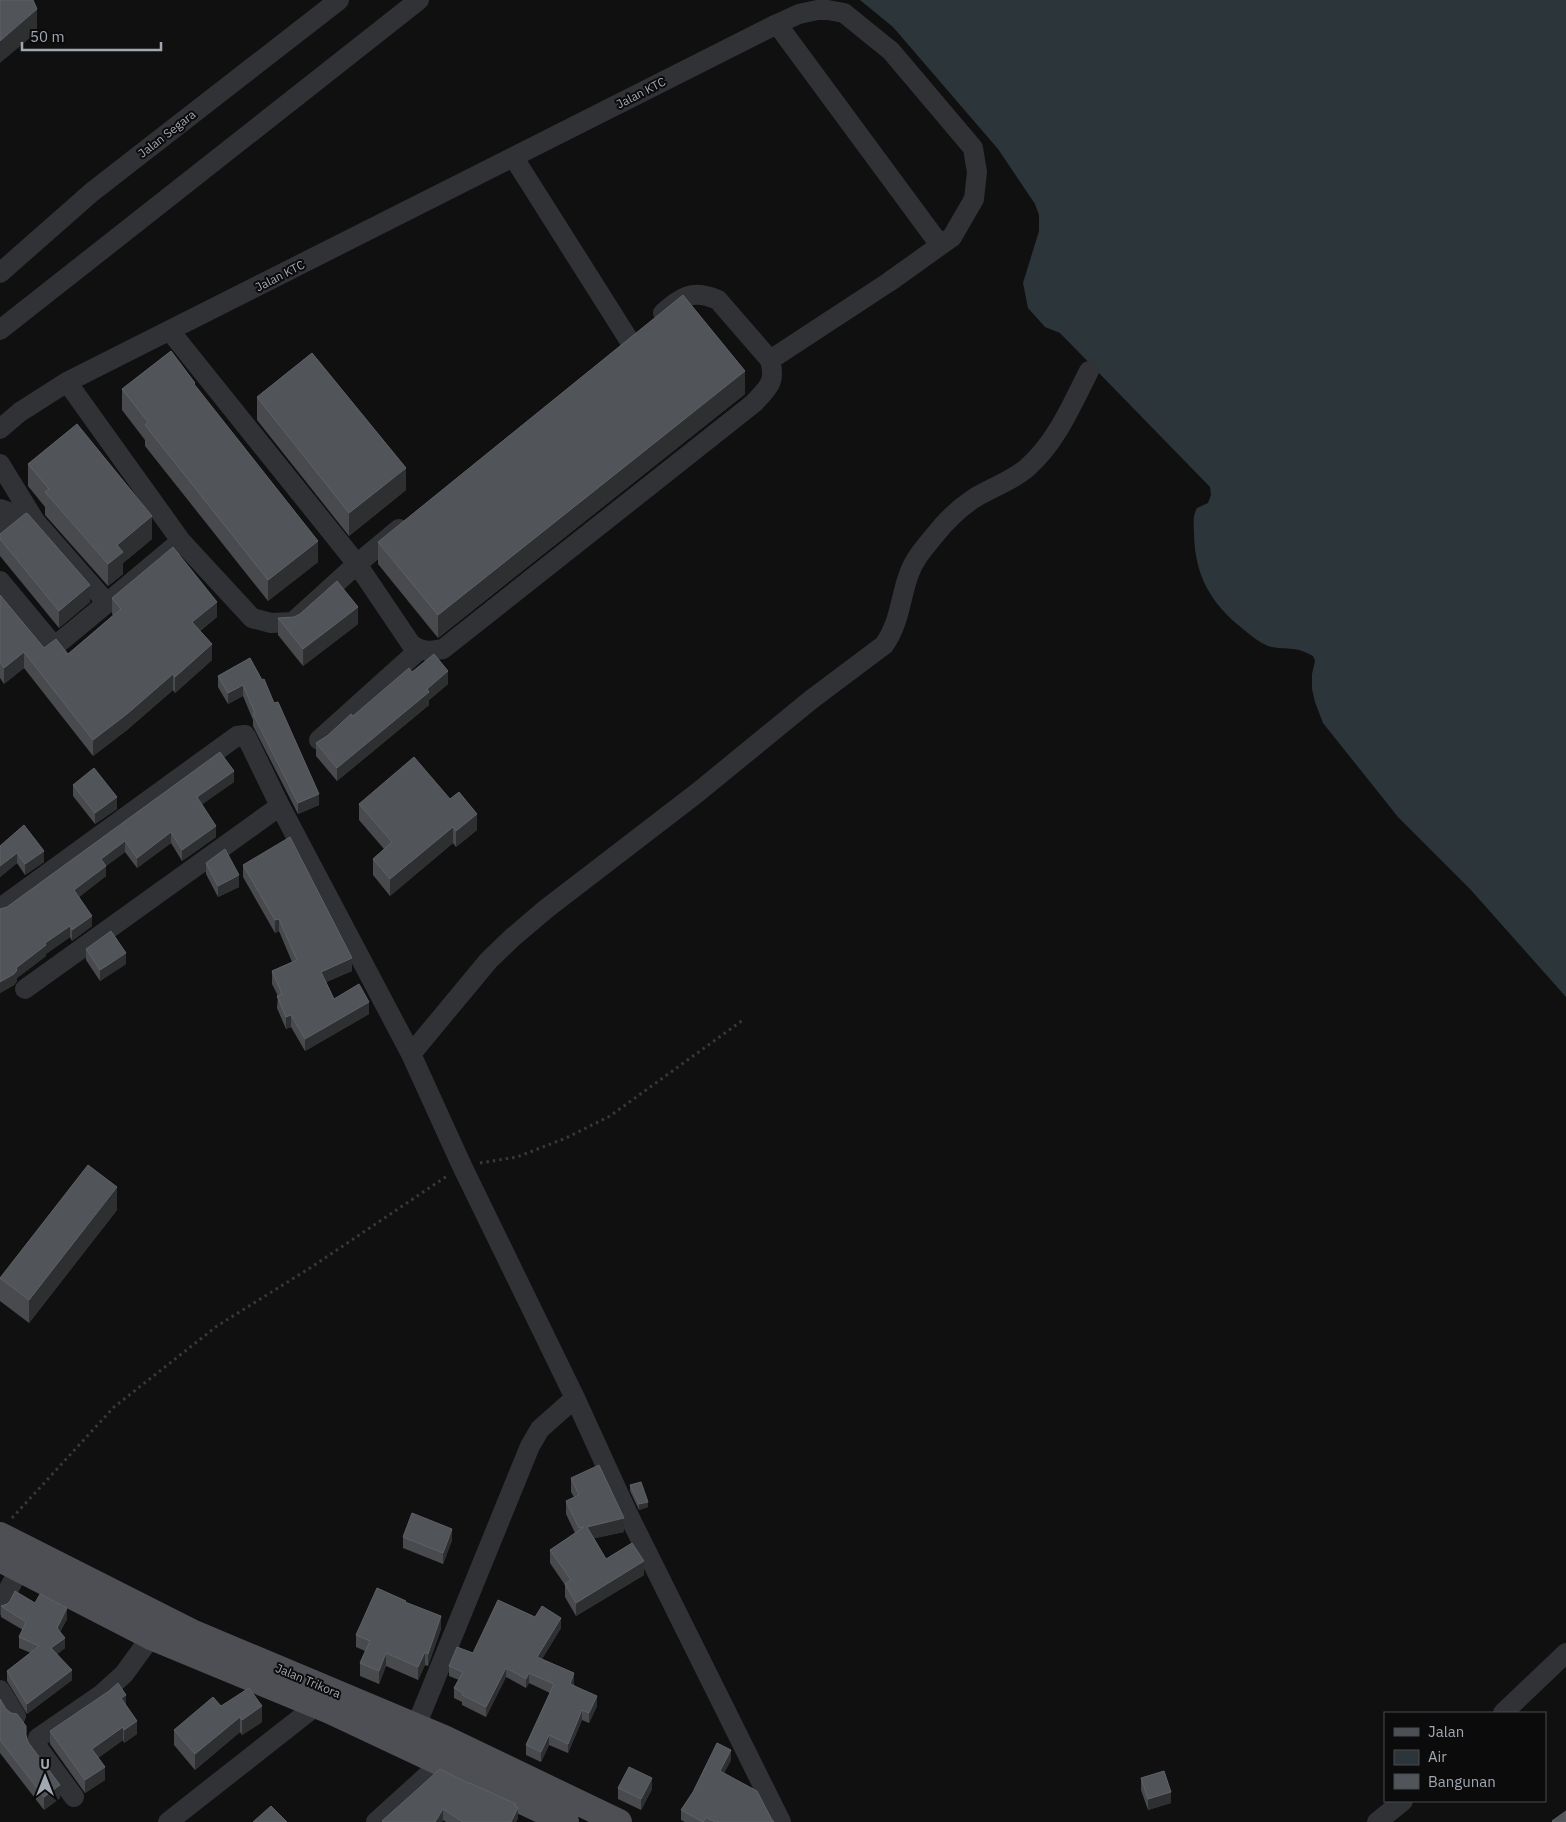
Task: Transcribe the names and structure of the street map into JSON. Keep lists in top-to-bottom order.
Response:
{
  "streets": {
    "main road": ["Jalan Trikora"],
    "street": ["Jalan KTC", "Jalan Segara"]
  },
  "legend": ["Jalan", "Air", "Bangunan"],
  "scale_bar": "50 m",
  "north": "top"
}
